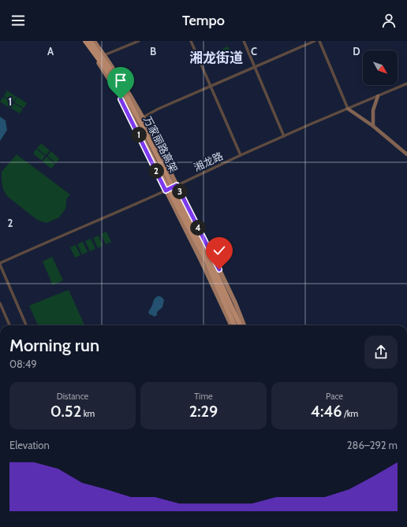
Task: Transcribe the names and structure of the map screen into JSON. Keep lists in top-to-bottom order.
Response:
{
  "streets": {
    "highway": ["万家丽路高架"],
    "street": ["湘龙路"]
  },
  "districts": ["湘龙街道"],
  "north": "bottom right",
  "page": {
    "header": "Tempo",
    "pins": [
      "1",
      "2",
      "3",
      "4"
    ],
    "heading": ["Morning run", "08:49"],
    "stats": [
      ["Distance", "0.52 km"],
      ["Time", "2:29"],
      ["Pace", "4:46 /km"]
    ],
    "chart": ["Elevation", "286–292 m"]
  },
  "grid": {
    "columns": [
      "A",
      "B",
      "C",
      "D"
    ],
    "rows": ["1", "2"]
  }
}
